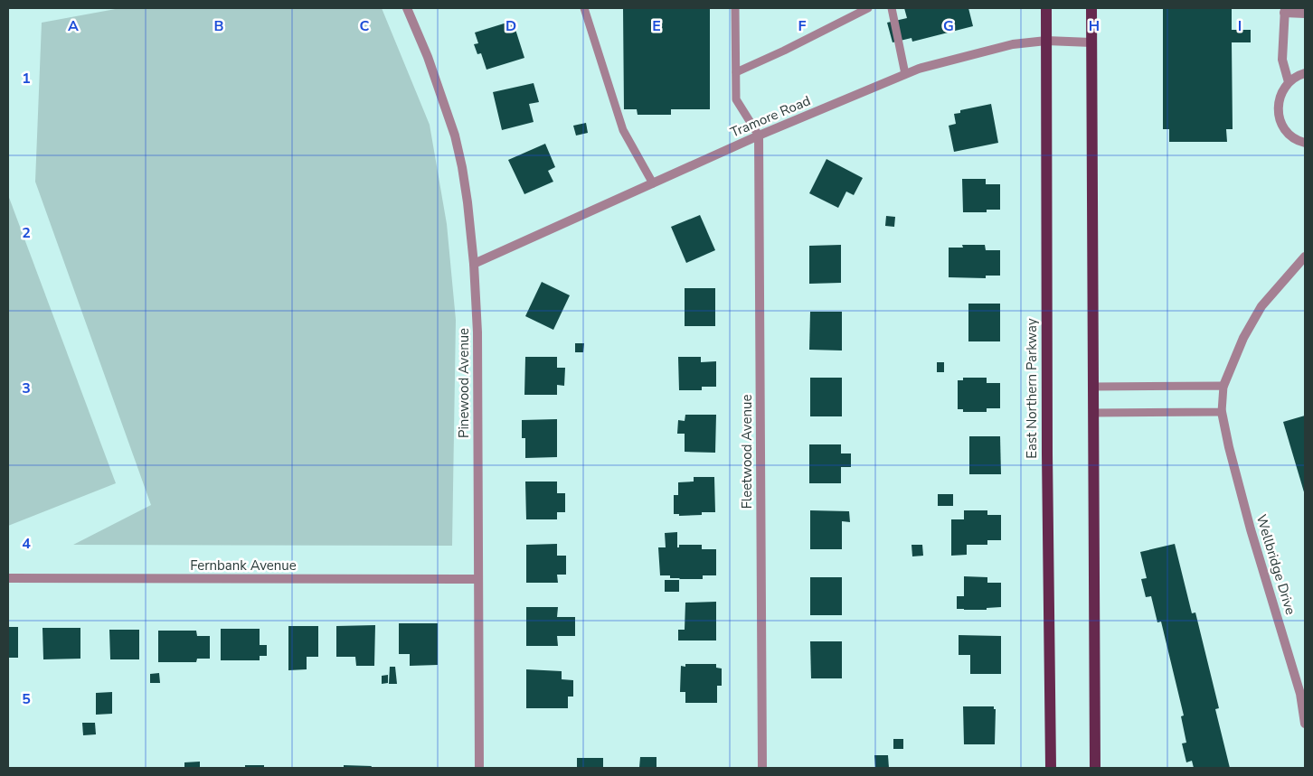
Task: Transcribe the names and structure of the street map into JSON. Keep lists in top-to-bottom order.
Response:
{
  "streets": {
    "main road": ["East Northern Parkway"],
    "street": [
      "Tramore Road",
      "Pinewood Avenue",
      "Fleetwood Avenue",
      "Wellbridge Drive",
      "Fernbank Avenue"
    ]
  },
  "crossings": [
    ["Tramore Road", "Pinewood Avenue"],
    ["Tramore Road", "East Northern Parkway"],
    ["Tramore Road", "Fleetwood Avenue"],
    ["Pinewood Avenue", "Fernbank Avenue"]
  ],
  "grid": {
    "columns": [
      "A",
      "B",
      "C",
      "D",
      "E",
      "F",
      "G",
      "H",
      "I"
    ],
    "rows": [
      "1",
      "2",
      "3",
      "4",
      "5"
    ]
  }
}
